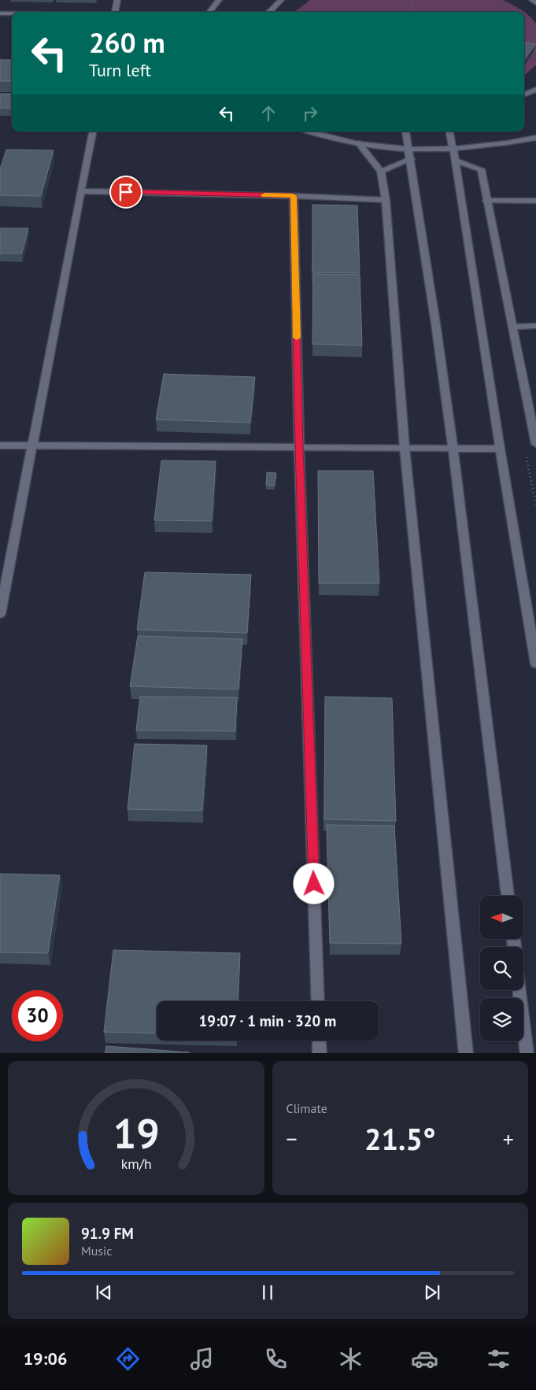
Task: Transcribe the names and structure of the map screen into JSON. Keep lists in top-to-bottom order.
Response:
{
  "north": "left",
  "page": {
    "turn": ["260 m", "Turn left"],
    "limit": "30",
    "trip": "19:07 · 1 min · 320 m",
    "tile": "Climate",
    "heat": ["−", "21.5°", "+"],
    "song": ["91.9 FM", "Music"],
    "tabs": "19:06",
    "gauge": ["19", "km/h"]
  }
}
